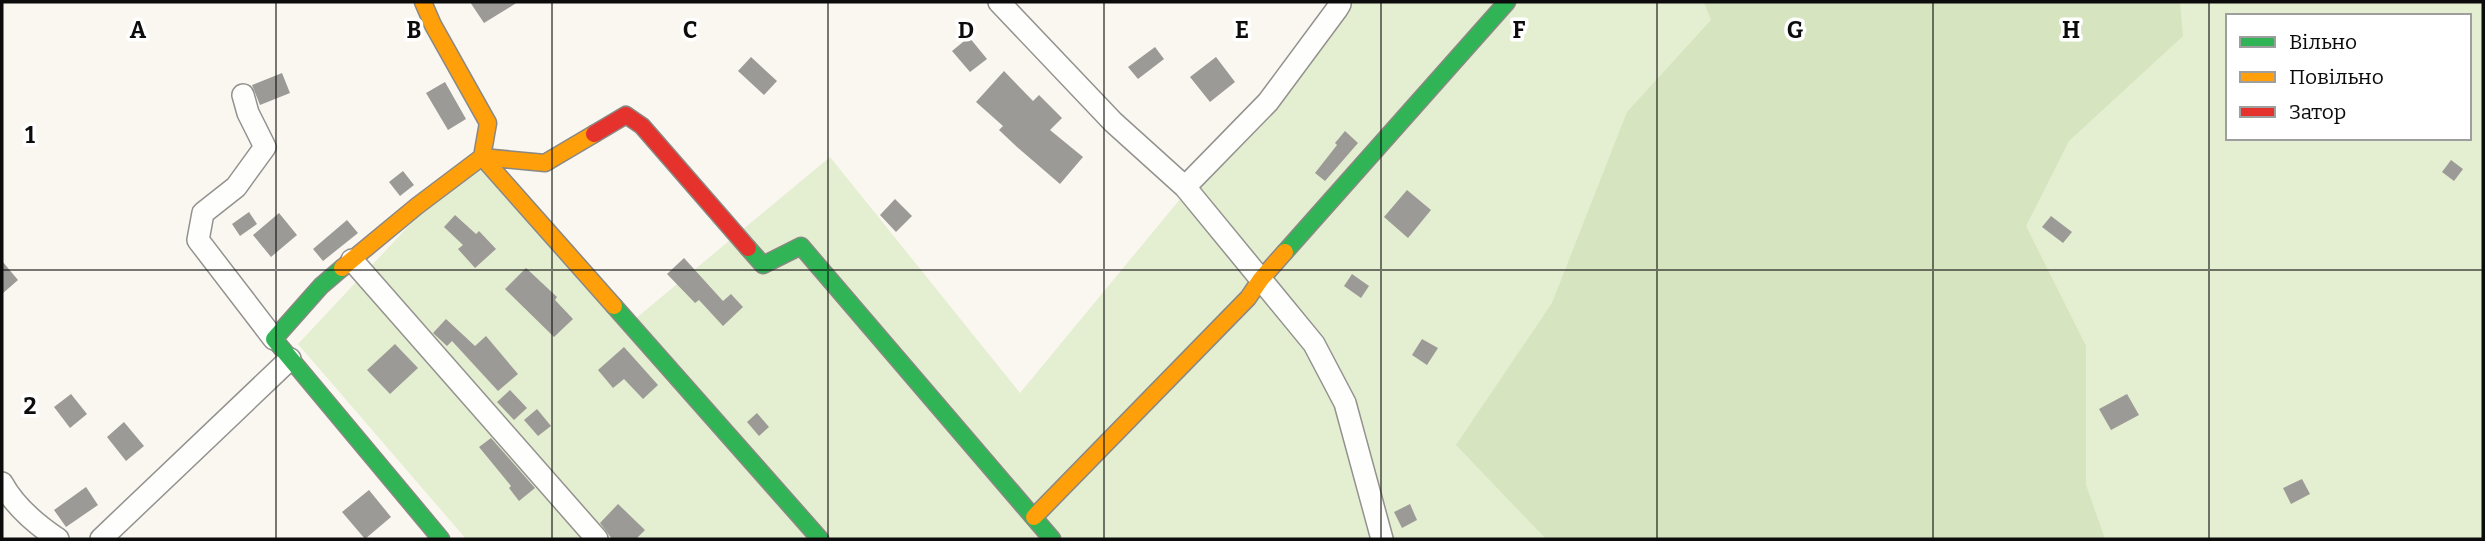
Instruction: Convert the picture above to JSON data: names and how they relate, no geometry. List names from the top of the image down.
{
  "legend": ["Вільно", "Повільно", "Затор"],
  "grid": {
    "columns": [
      "A",
      "B",
      "C",
      "D",
      "E",
      "F",
      "G",
      "H"
    ],
    "rows": ["1", "2"]
  }
}
